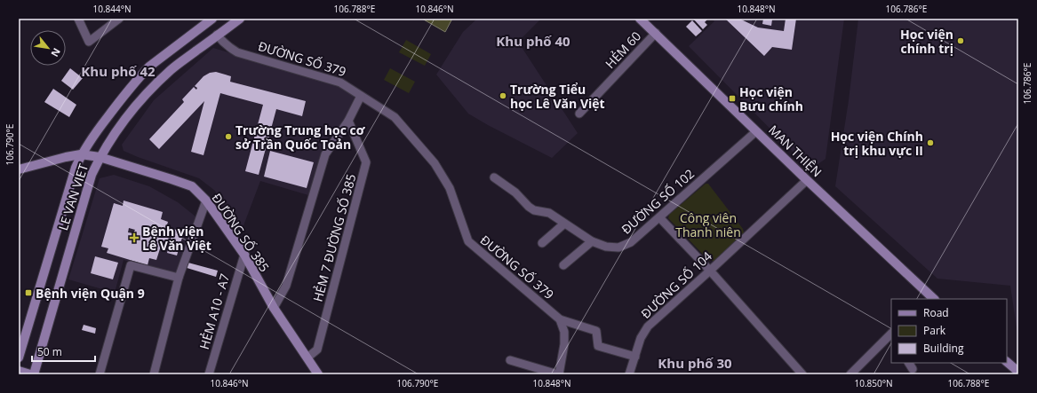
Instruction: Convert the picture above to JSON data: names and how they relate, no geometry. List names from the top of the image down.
{
  "streets": {
    "main road": ["MAN THIỆN", "LE VAN VIET", "ĐƯỜNG SỐ 385"],
    "street": [
      "HẺM 60",
      "ĐƯỜNG SỐ 379",
      "ĐƯỜNG SỐ 102",
      "HẺM 7 ĐƯỜNG SỐ 385",
      "ĐƯỜNG SỐ 104",
      "HẺM A10 - A7"
    ]
  },
  "crossings": [
    ["HẺM 60", "MAN THIỆN"],
    ["ĐƯỜNG SỐ 379", "LE VAN VIET"],
    ["MAN THIỆN", "ĐƯỜNG SỐ 102"],
    ["MAN THIỆN", "ĐƯỜNG SỐ 104"],
    ["LE VAN VIET", "ĐƯỜNG SỐ 385"],
    ["ĐƯỜNG SỐ 385", "HẺM 7 ĐƯỜNG SỐ 385"],
    ["ĐƯỜNG SỐ 385", "HẺM A10 - A7"]
  ],
  "districts": ["Khu phố 40", "Khu phố 42", "Khu phố 30"],
  "parks": ["Công viên Thanh niên"],
  "places": {
    "other": [
      "Học viện chính trị",
      "Trường Tiểu học Lê Văn Việt",
      "Trường Trung học cơ sở Trần Quốc Toản",
      "Học viện Chính trị khu vực II"
    ],
    "transit": ["Học viện Bưu chính", "Bệnh viện Quận 9"],
    "health": ["Bệnh viện Lê Văn Việt"]
  },
  "legend": ["Road", "Park", "Building"],
  "scale_bar": "50 m",
  "north": "bottom right",
  "coordinates": [
    "10.844°N",
    "106.788°E",
    "10.846°N",
    "10.848°N",
    "106.786°E",
    "106.790°E",
    "10.850°N"
  ]
}
